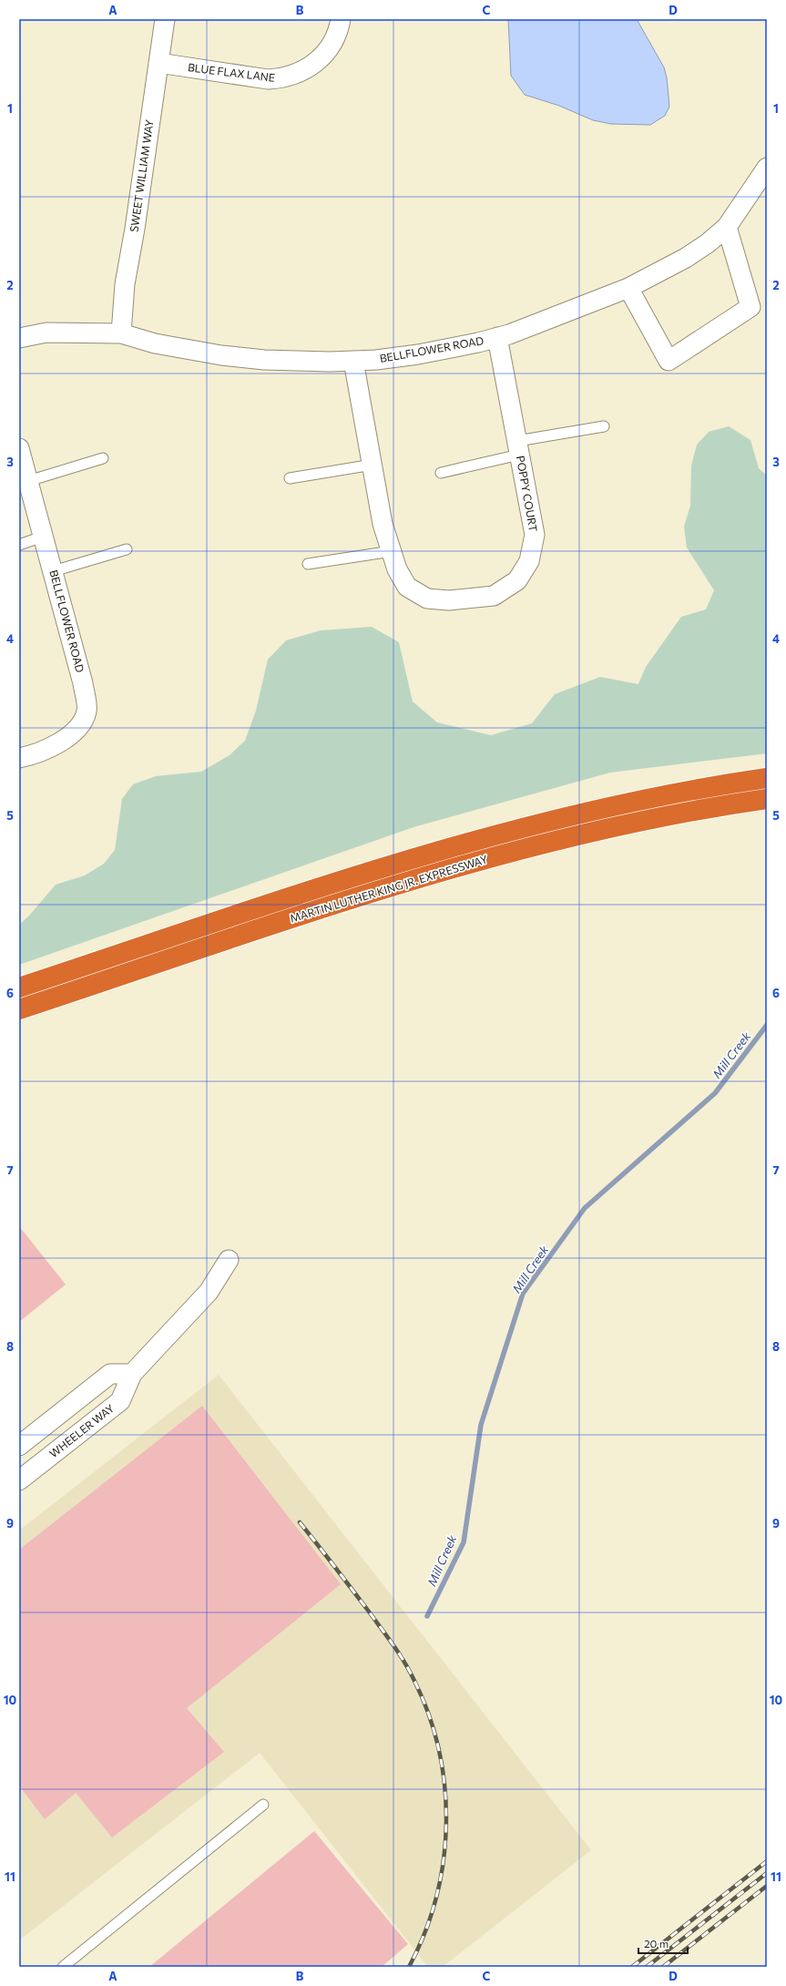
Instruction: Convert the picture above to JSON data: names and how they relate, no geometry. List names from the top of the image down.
{
  "streets": {
    "highway": ["MARTIN LUTHER KING JR. EXPRESSWAY"],
    "street": [
      "BLUE FLAX LANE",
      "SWEET WILLIAM WAY",
      "BELLFLOWER ROAD",
      "POPPY COURT",
      "WHEELER WAY"
    ]
  },
  "crossings": [
    ["BLUE FLAX LANE", "SWEET WILLIAM WAY"],
    ["SWEET WILLIAM WAY", "BELLFLOWER ROAD"],
    ["BELLFLOWER ROAD", "POPPY COURT"]
  ],
  "water": ["Mill Creek"],
  "scale_bar": "20 m",
  "grid": {
    "columns": [
      "A",
      "B",
      "C",
      "D"
    ],
    "rows": [
      "1",
      "2",
      "3",
      "4",
      "5",
      "6",
      "7",
      "8",
      "9",
      "10",
      "11"
    ]
  }
}
